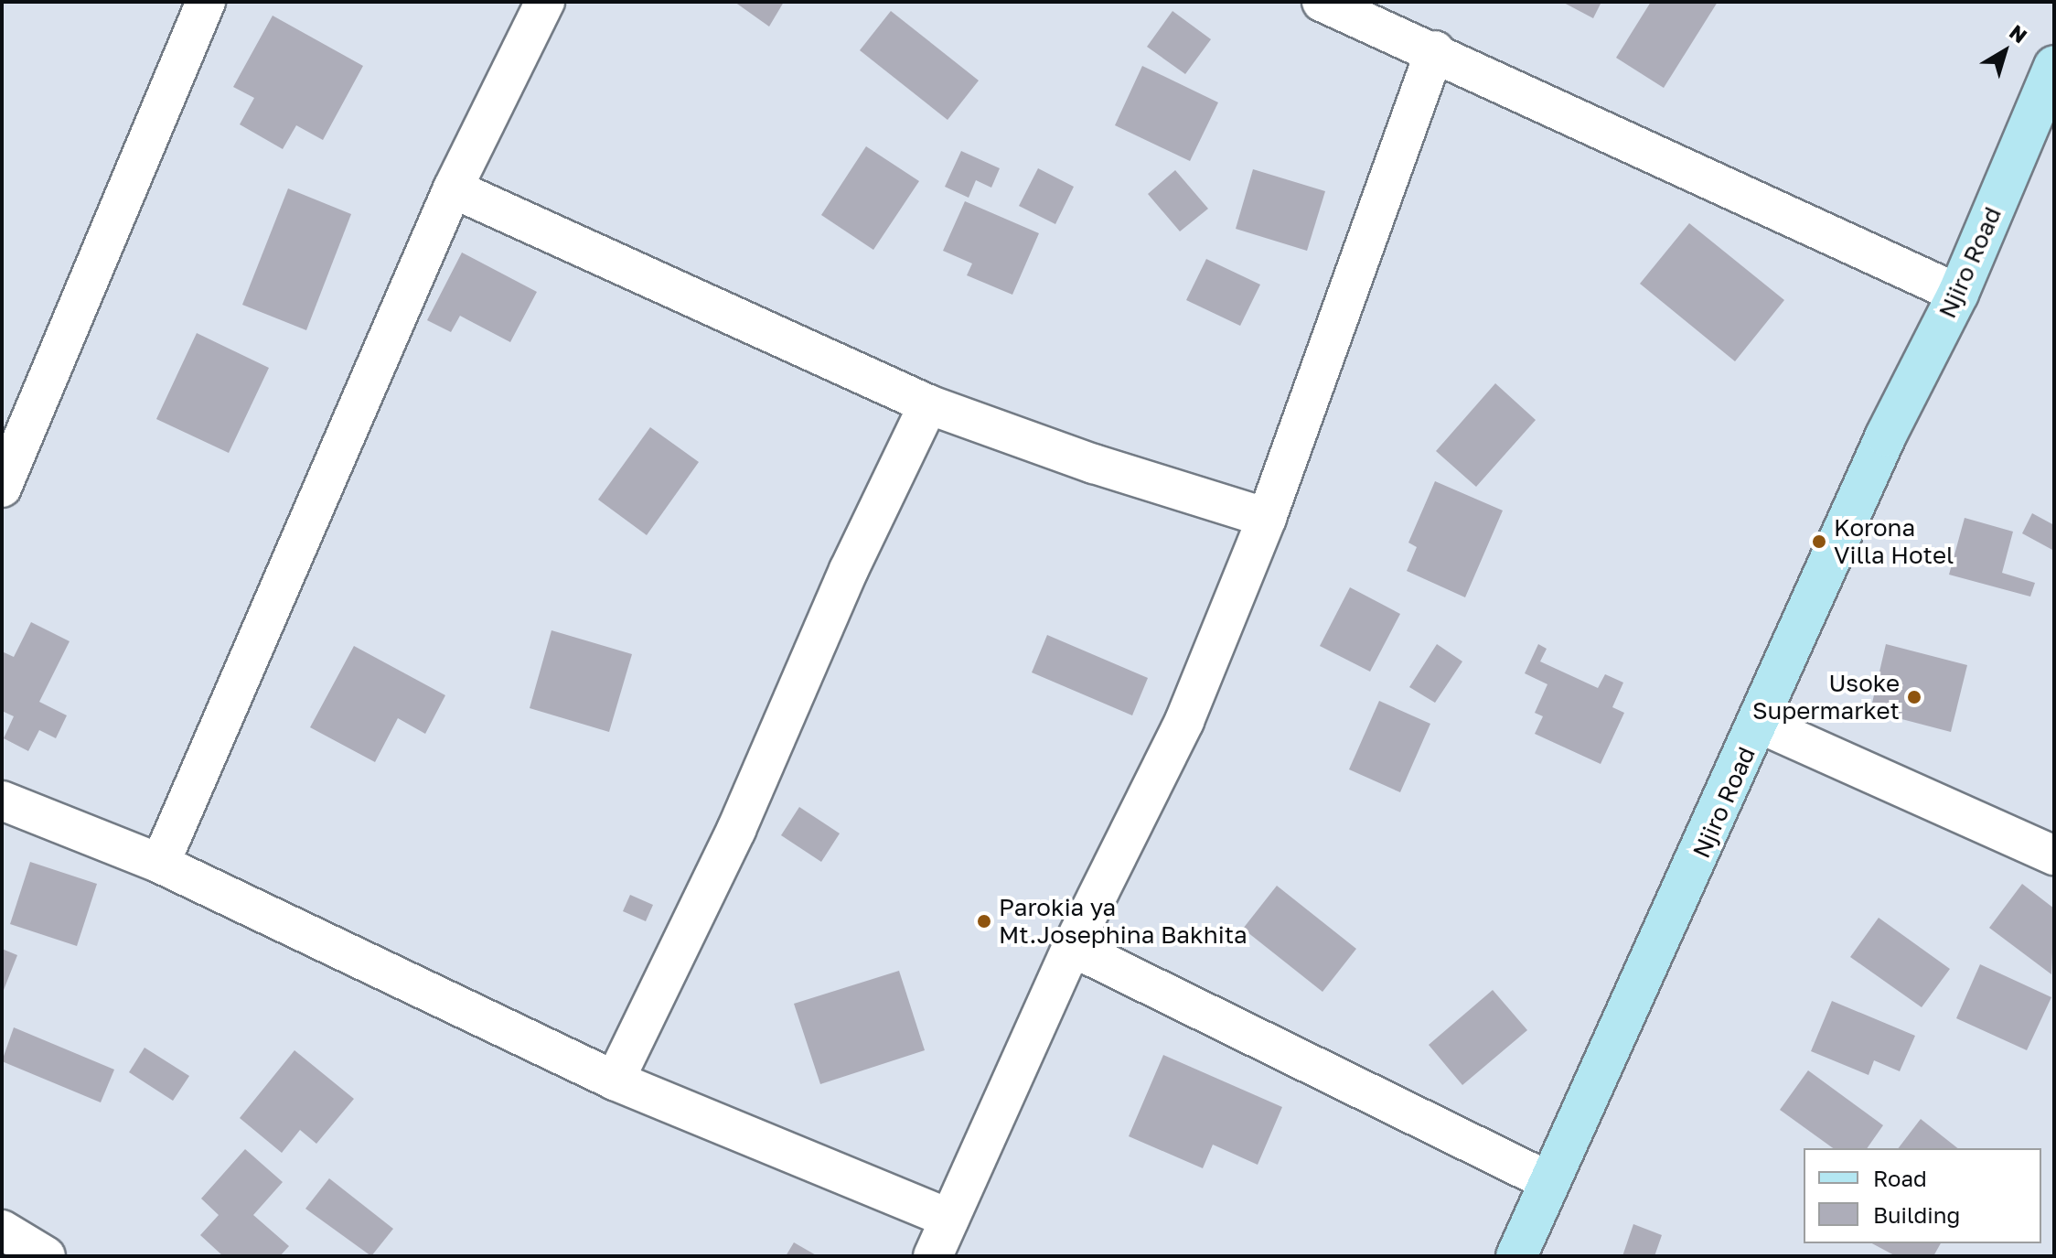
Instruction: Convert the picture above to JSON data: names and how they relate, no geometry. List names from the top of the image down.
{
  "streets": {
    "street": ["Njiro Road"]
  },
  "places": ["Korona Villa Hotel", "Usoke Supermarket", "Parokia ya Mt.Josephina Bakhita"],
  "legend": ["Road", "Building"],
  "north": "top right"
}
